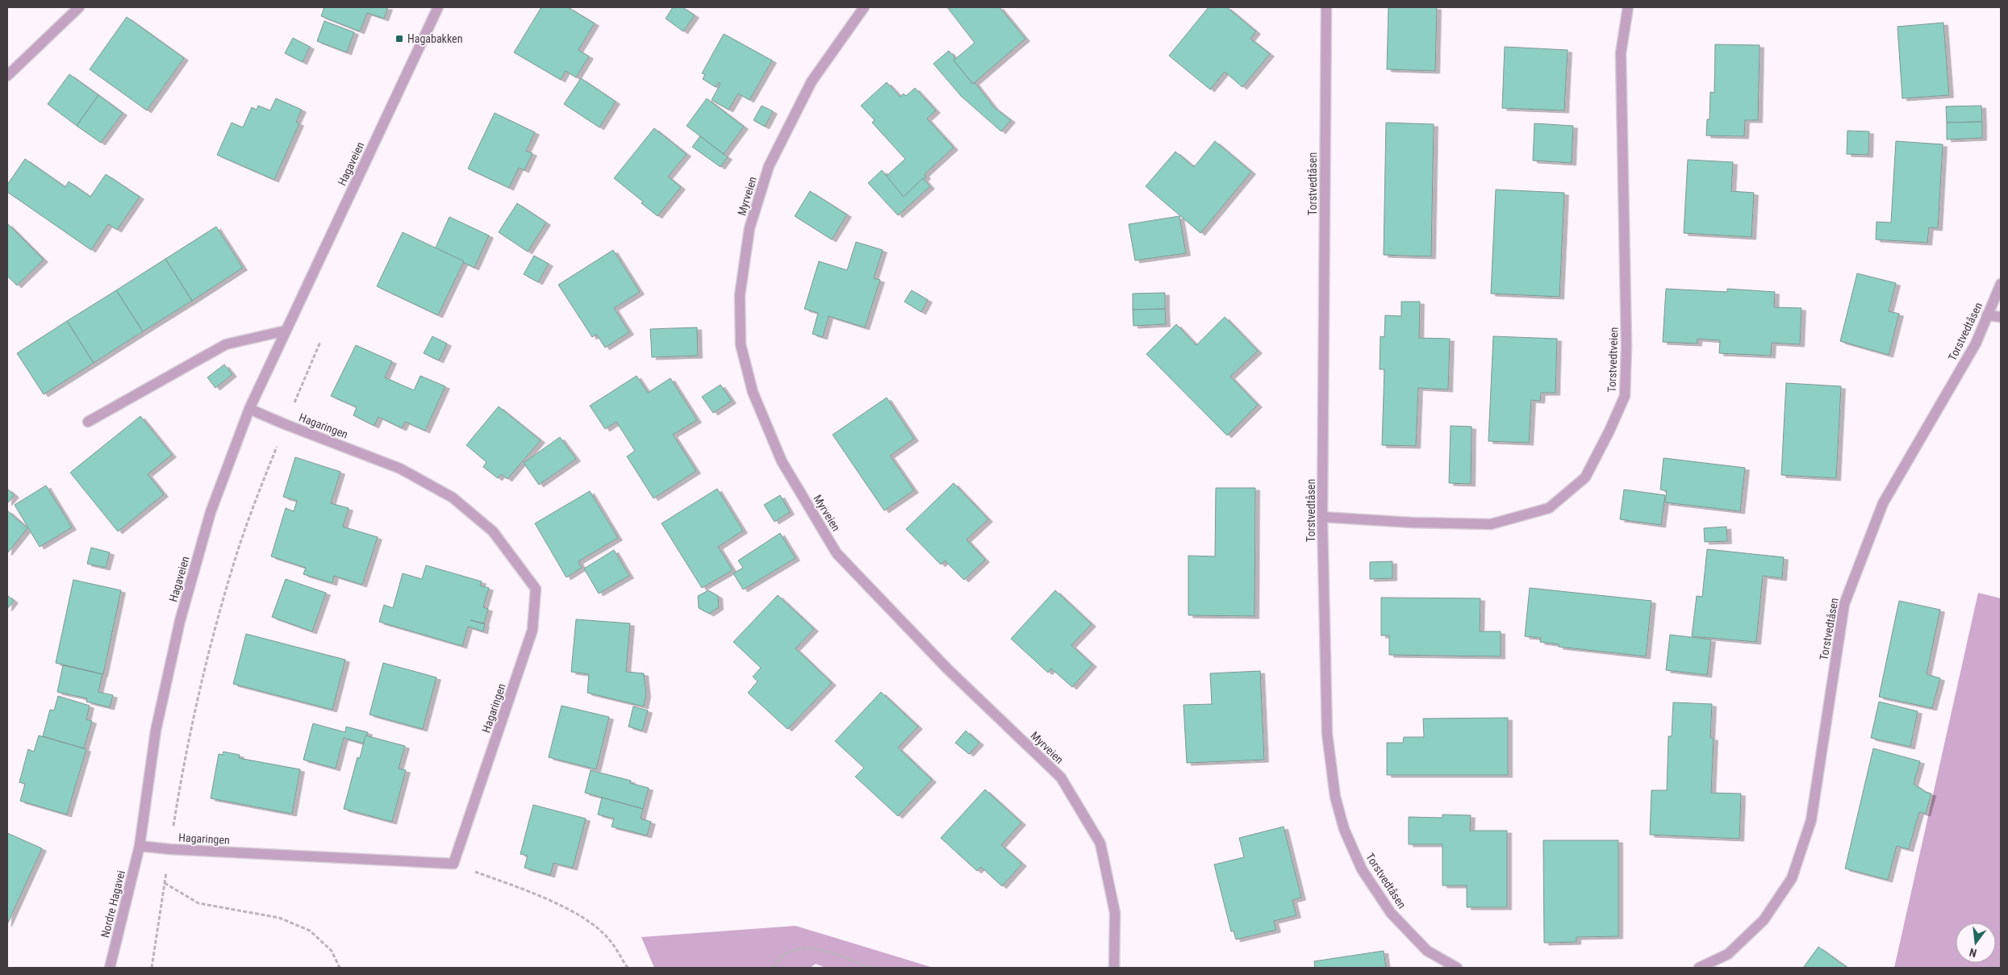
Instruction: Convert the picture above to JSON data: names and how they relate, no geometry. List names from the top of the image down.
{
  "streets": {
    "street": [
      "Hagaveien",
      "Torstvedtåsen",
      "Myrveien",
      "Torstvedtveien",
      "Hagaringen",
      "Nordre Hagavei"
    ]
  },
  "crossings": [
    ["Hagaveien", "Hagaringen"],
    ["Hagaveien", "Nordre Hagavei"],
    ["Torstvedtåsen", "Torstvedtveien"],
    ["Hagaringen", "Nordre Hagavei"]
  ],
  "places": {
    "transit": ["Hagabakken"]
  },
  "north": "bottom"
}
